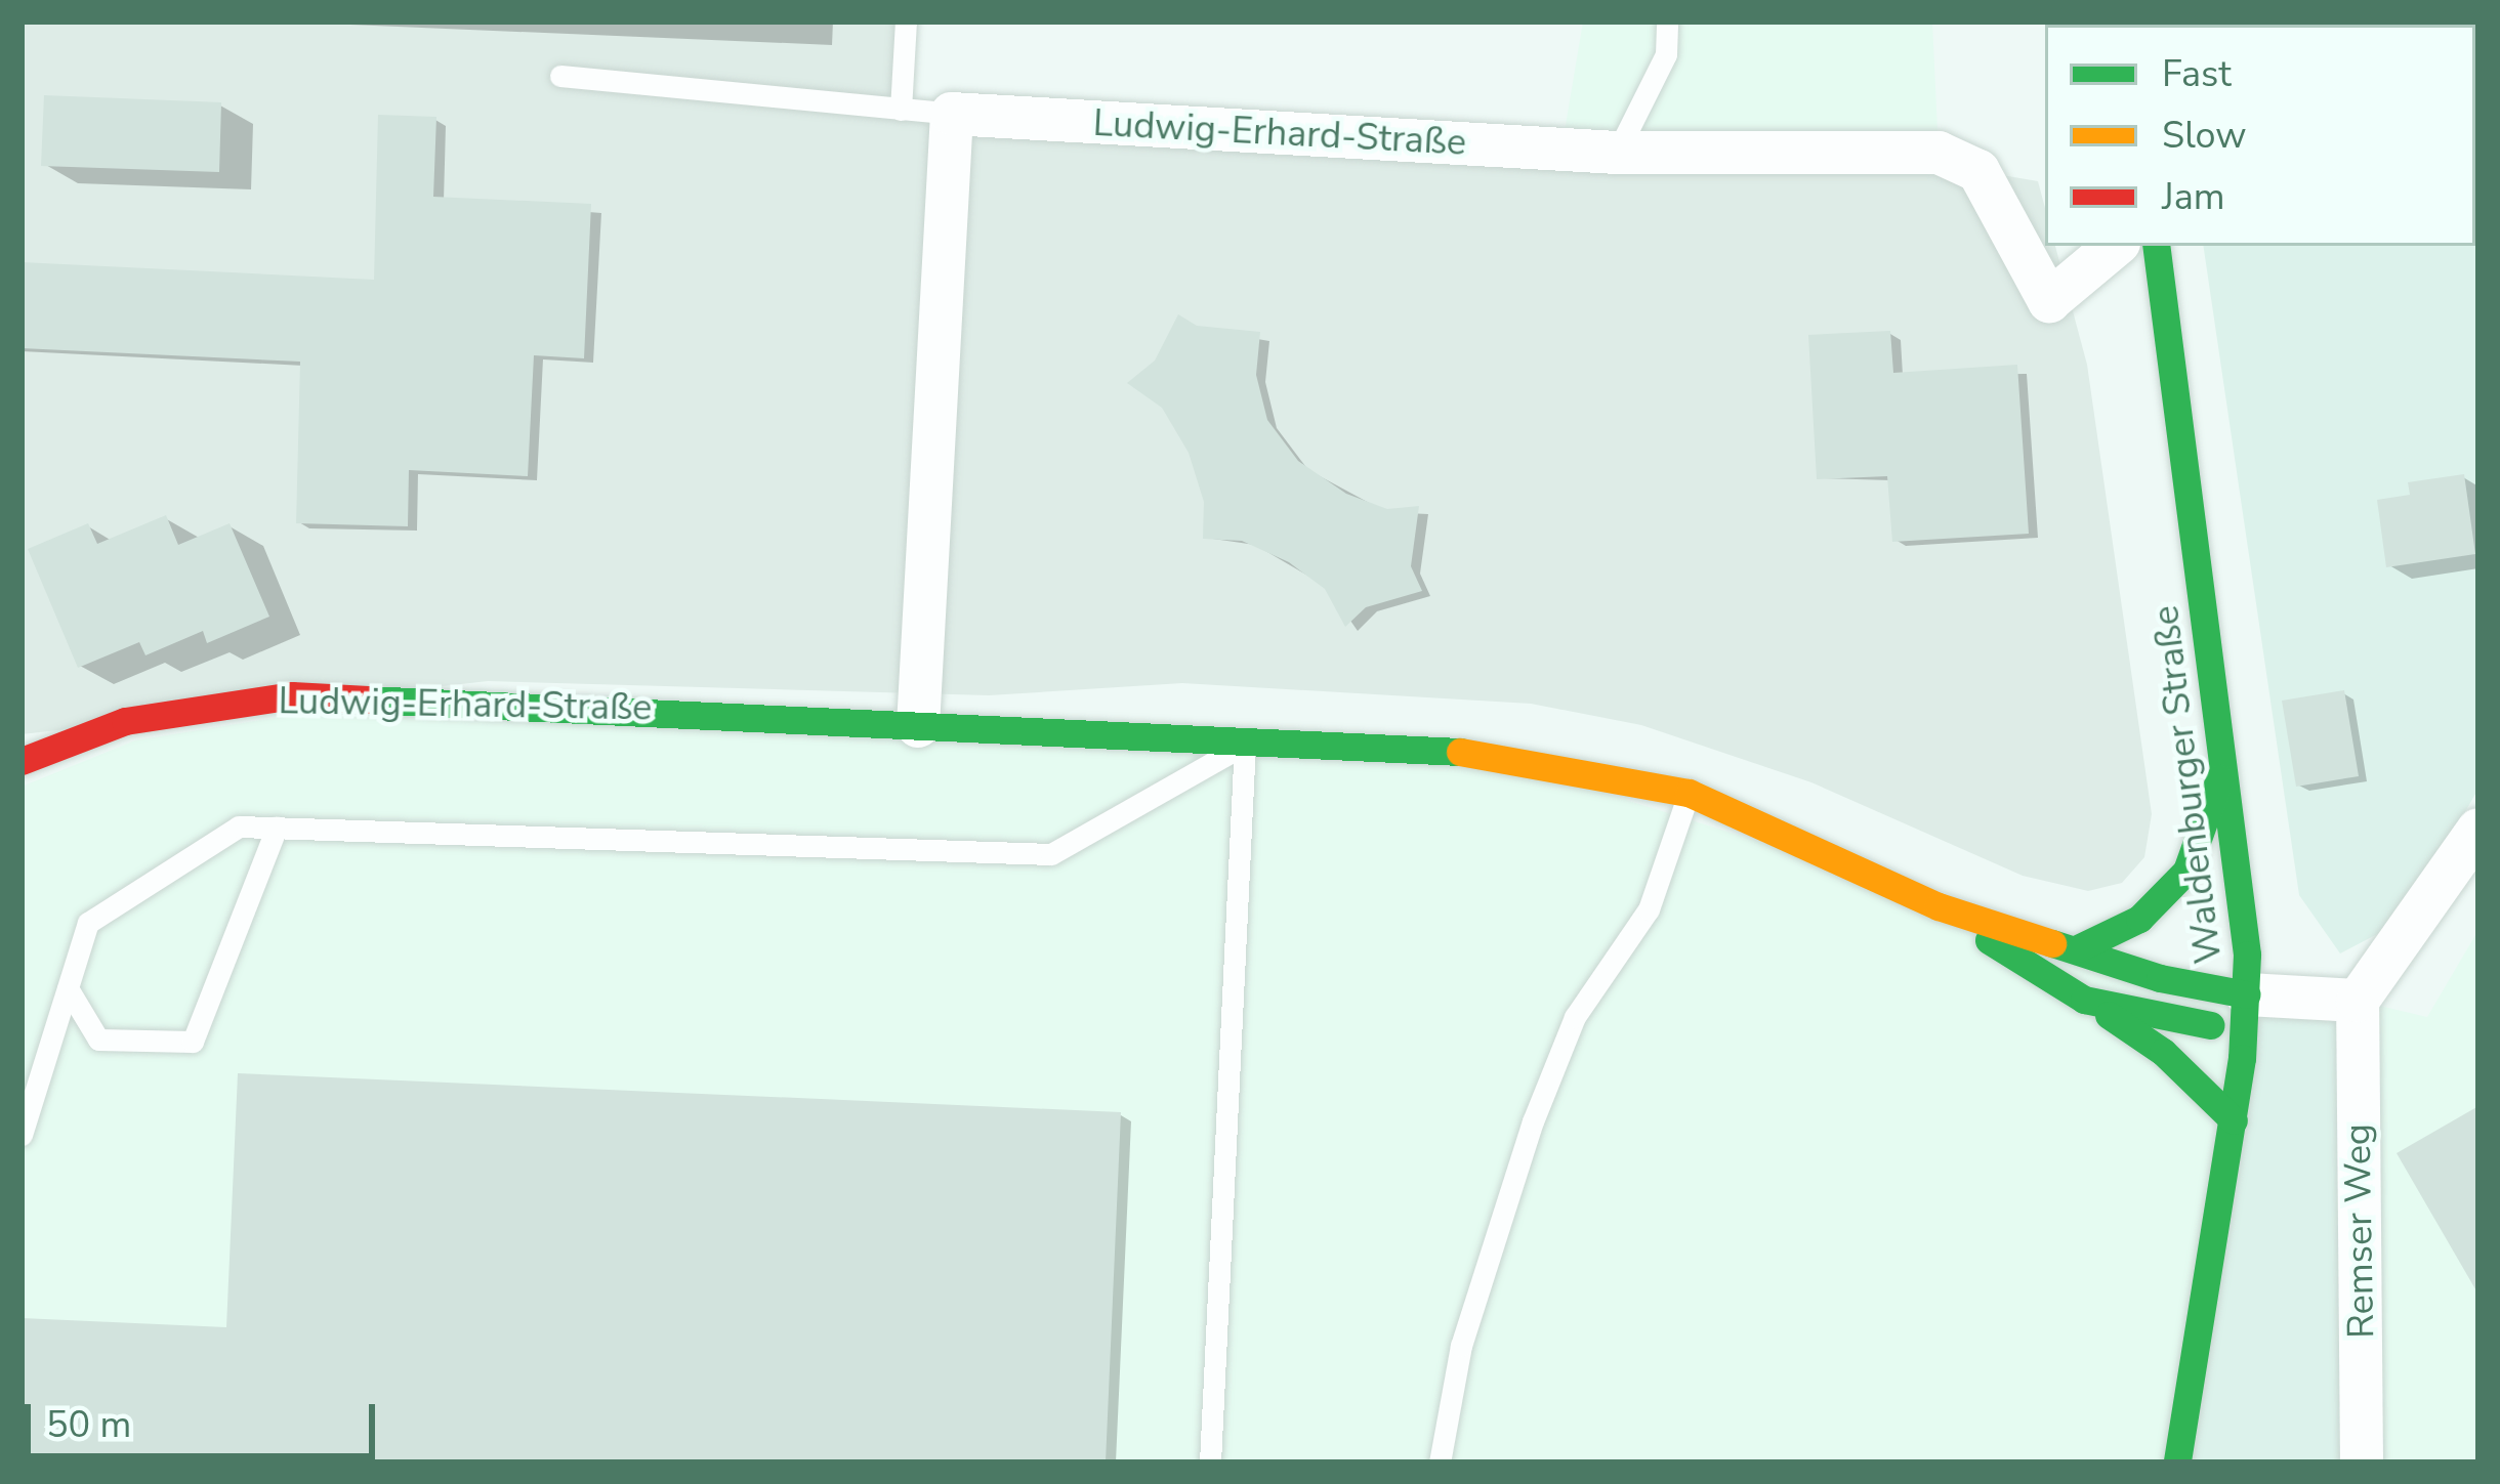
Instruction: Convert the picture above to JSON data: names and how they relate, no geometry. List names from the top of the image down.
{
  "streets": {
    "street": ["Ludwig-Erhard-Straße", "Waldenburger Straße", "Remser Weg"]
  },
  "crossings": [
    ["Ludwig-Erhard-Straße", "Waldenburger Straße"]
  ],
  "legend": ["Fast", "Slow", "Jam"],
  "scale_bar": "50 m"
}
